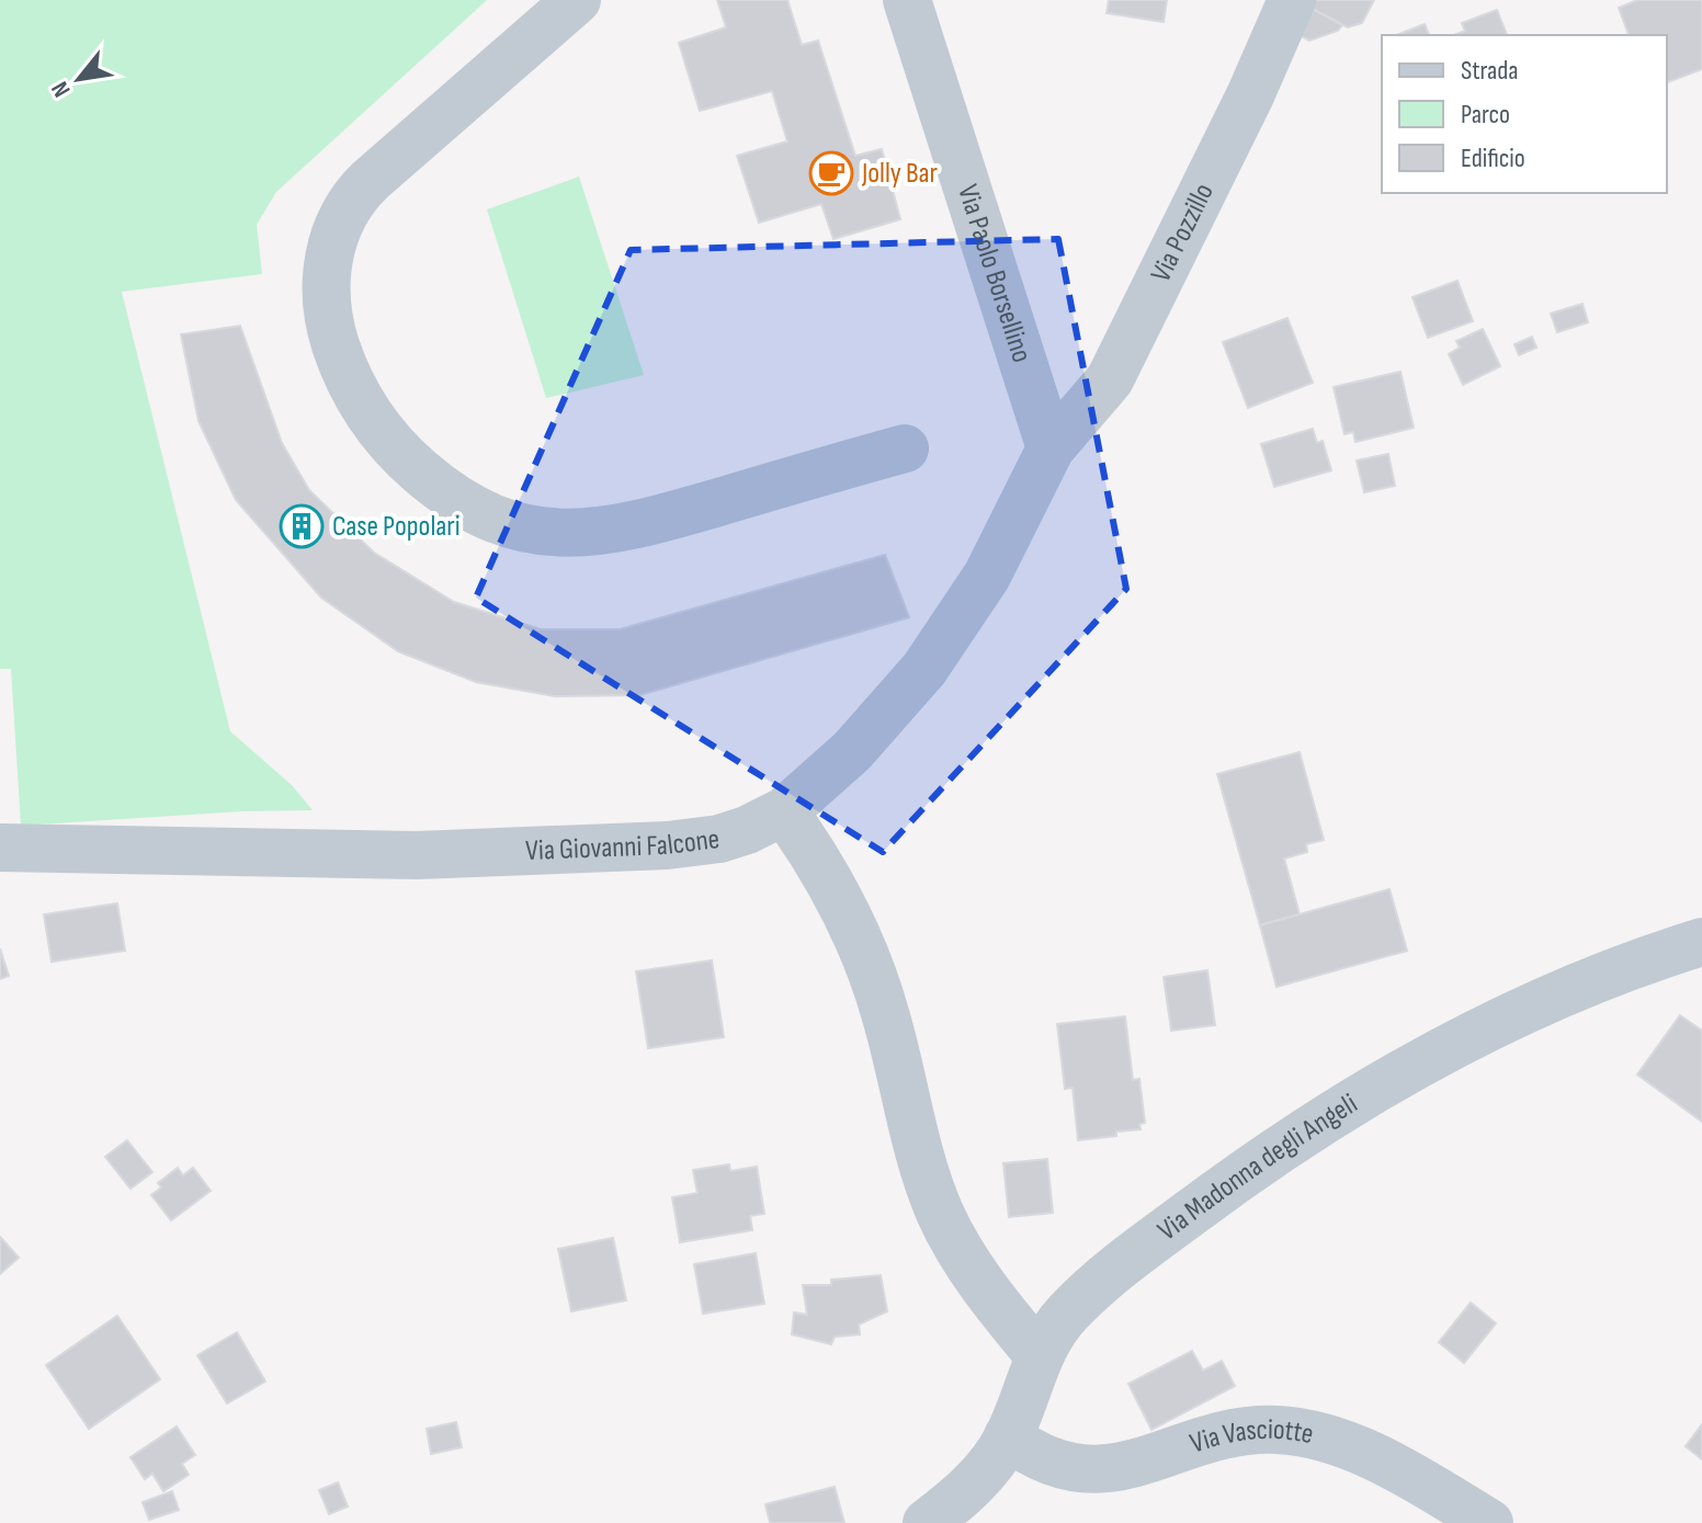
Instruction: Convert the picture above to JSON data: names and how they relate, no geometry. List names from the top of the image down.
{
  "streets": {
    "street": [
      "Via Pozzillo",
      "Via Paolo Borsellino",
      "Via Giovanni Falcone",
      "Via Madonna degli Angeli",
      "Via Vasciotte"
    ]
  },
  "crossings": [
    ["Via Pozzillo", "Via Paolo Borsellino"],
    ["Via Pozzillo", "Via Giovanni Falcone"],
    ["Via Paolo Borsellino", "Via Giovanni Falcone"],
    ["Via Madonna degli Angeli", "Via Vasciotte"]
  ],
  "places": {
    "cafe": ["Jolly Bar"],
    "building": ["Case Popolari"]
  },
  "legend": ["Strada", "Parco", "Edificio"],
  "north": "bottom left"
}
